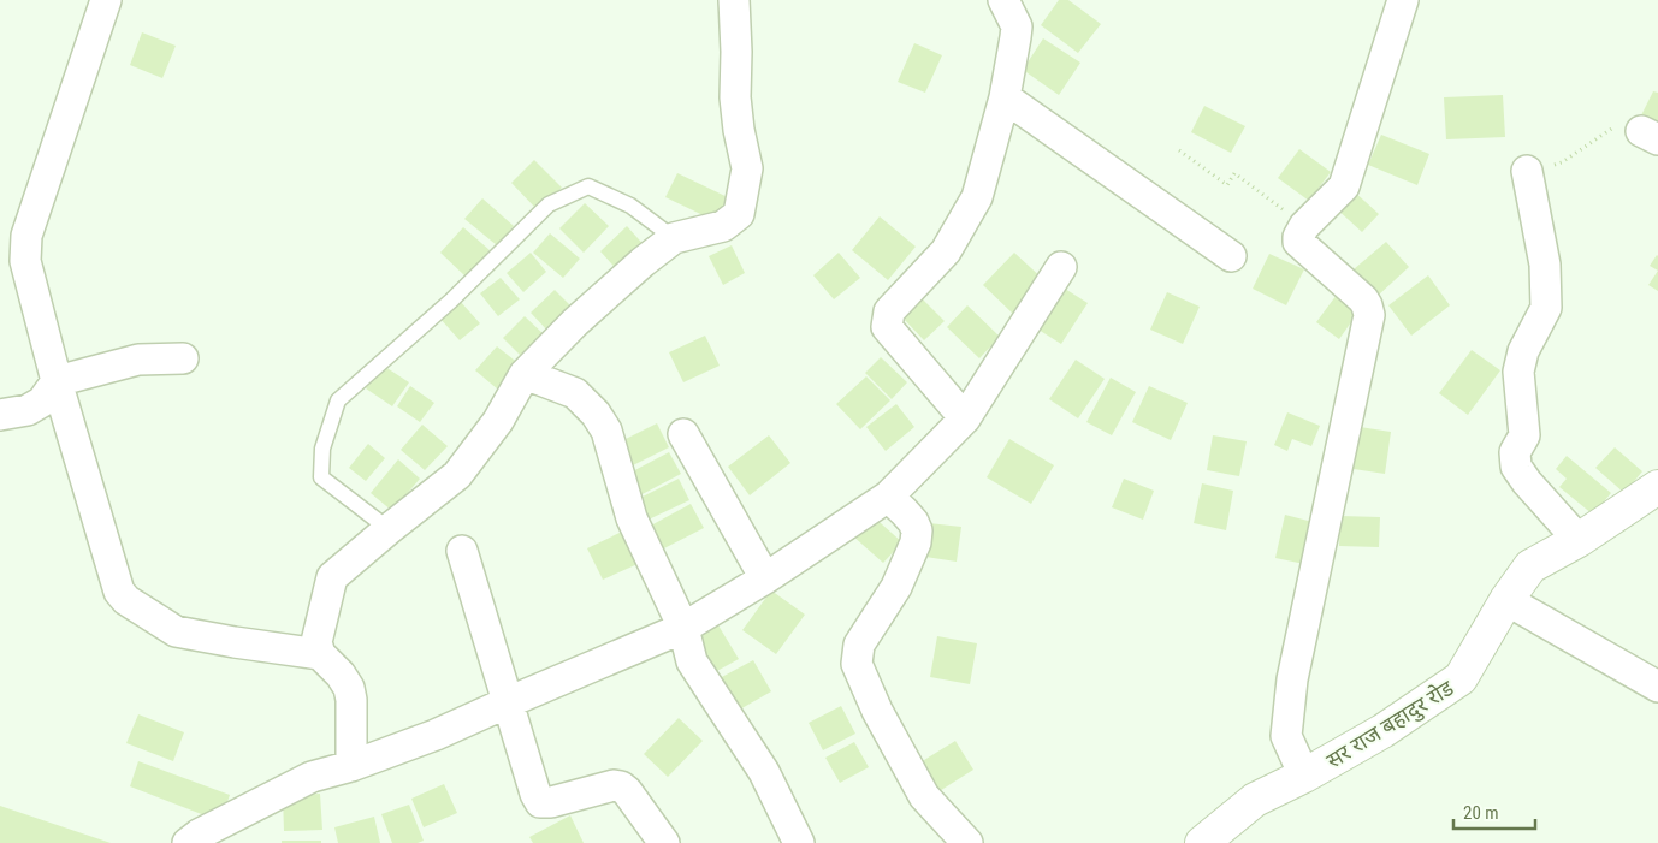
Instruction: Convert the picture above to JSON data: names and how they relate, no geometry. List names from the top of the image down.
{
  "streets": {
    "street": ["सर राज बहादुर रोड"]
  },
  "scale_bar": "20 m"
}
